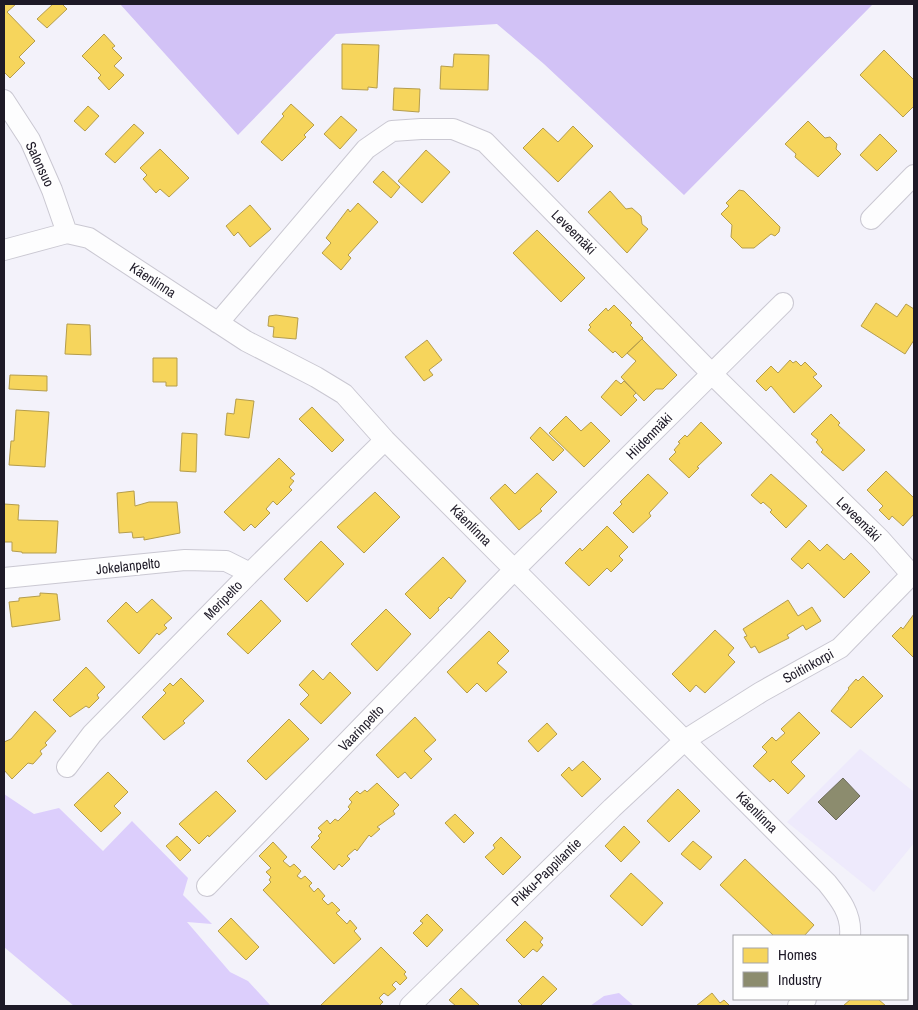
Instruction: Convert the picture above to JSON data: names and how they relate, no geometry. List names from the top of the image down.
{
  "streets": {
    "street": [
      "Salonsuo",
      "Leveemäki",
      "Käenlinna",
      "Hiidenmäki",
      "Jokelanpelto",
      "Meripelto",
      "Soitinkorpi",
      "Vaarinpelto",
      "Pikku-Pappilantie"
    ]
  },
  "crossings": [
    ["Salonsuo", "Käenlinna"],
    ["Leveemäki", "Käenlinna"],
    ["Leveemäki", "Hiidenmäki"],
    ["Leveemäki", "Soitinkorpi"],
    ["Käenlinna", "Hiidenmäki"],
    ["Käenlinna", "Meripelto"],
    ["Käenlinna", "Soitinkorpi"],
    ["Käenlinna", "Vaarinpelto"],
    ["Käenlinna", "Pikku-Pappilantie"],
    ["Hiidenmäki", "Vaarinpelto"],
    ["Jokelanpelto", "Meripelto"],
    ["Soitinkorpi", "Pikku-Pappilantie"]
  ],
  "legend": ["Homes", "Industry"]
}
